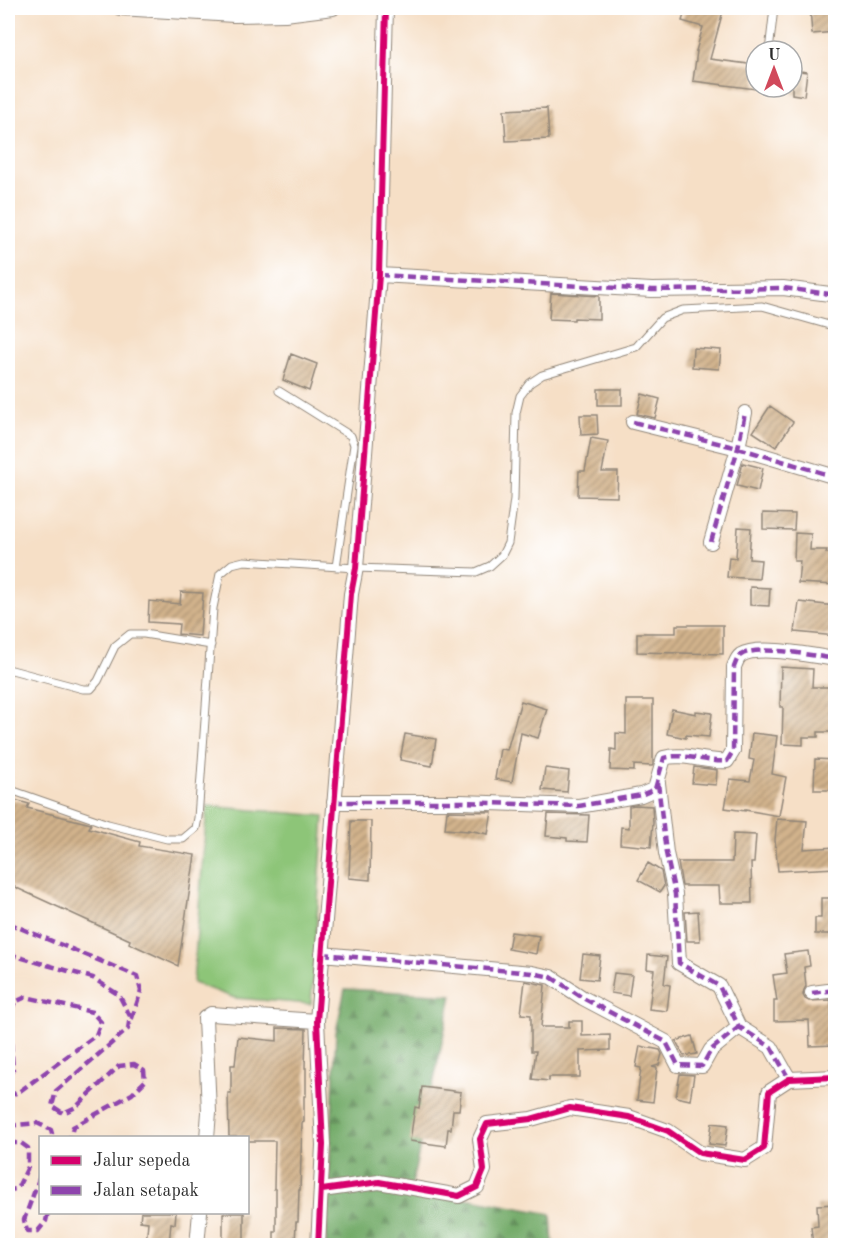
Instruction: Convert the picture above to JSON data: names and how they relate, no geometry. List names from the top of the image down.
{
  "legend": ["Jalur sepeda", "Jalan setapak"],
  "north": "top"
}
